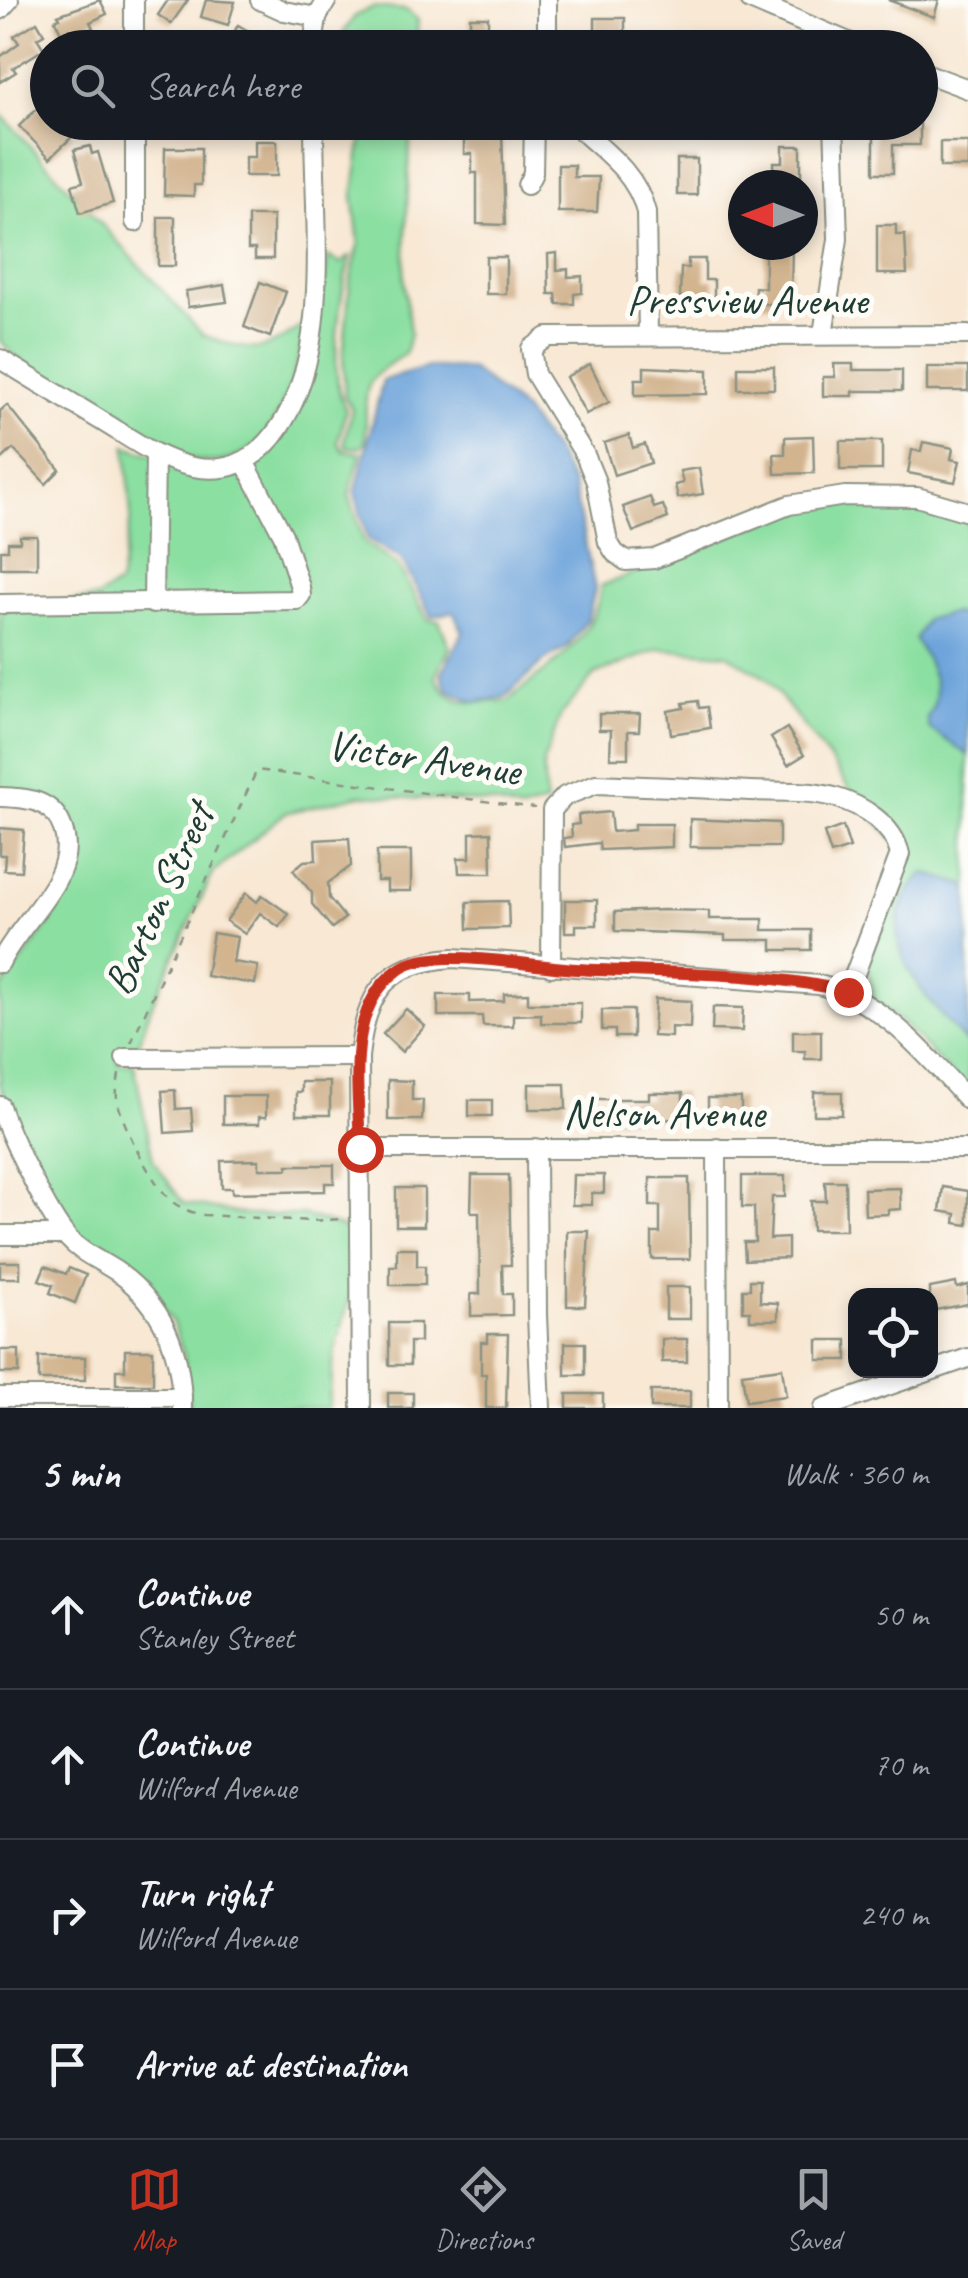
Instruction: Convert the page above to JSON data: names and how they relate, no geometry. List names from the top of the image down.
{
  "streets": {
    "street": ["Pressview Avenue", "Victor Avenue", "Nelson Avenue"],
    "path": ["Barton Street"]
  },
  "crossings": [
    ["Victor Avenue", "Barton Street"]
  ],
  "north": "left",
  "page": {
    "search": "Search here",
    "heading": ["5 min", "Walk · 360 m"],
    "list": [
      ["Continue", "Stanley Street", "50 m"],
      ["Continue", "Wilford Avenue", "70 m"],
      ["Turn right", "Wilford Avenue", "240 m"],
      "Arrive at destination"
    ],
    "nav": ["Map", "Directions", "Saved"]
  }
}
